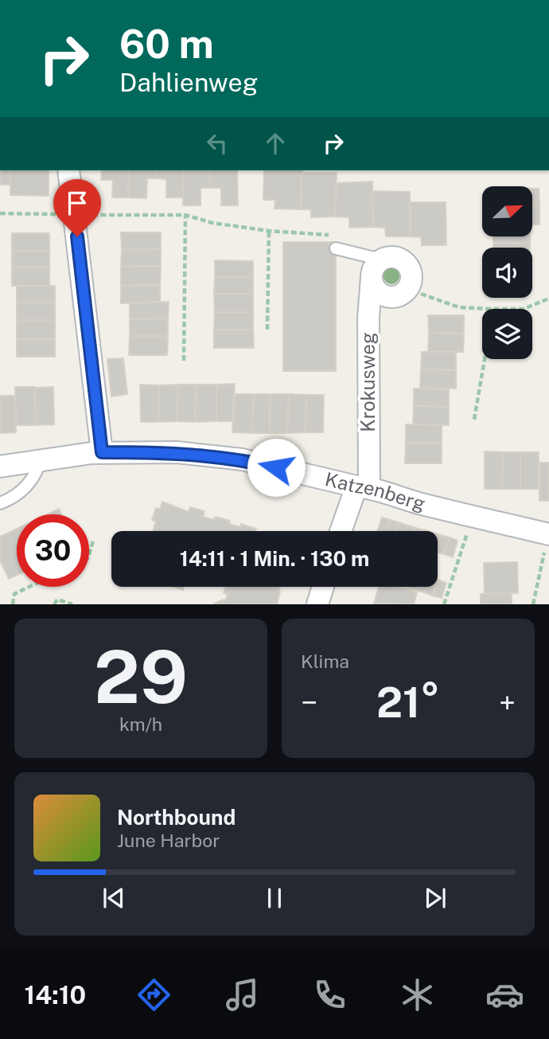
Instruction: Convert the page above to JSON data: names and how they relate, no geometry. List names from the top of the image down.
{
  "streets": {
    "street": ["Krokusweg", "Katzenberg"]
  },
  "crossings": [
    ["Krokusweg", "Katzenberg"]
  ],
  "north": "top right",
  "page": {
    "turn": ["60 m", "Dahlienweg"],
    "limit": "30",
    "trip": "14:11 · 1 Min. · 130 m",
    "tile": [
      ["29", "km/h"],
      "Klima"
    ],
    "heat": ["−", "21°", "+"],
    "song": ["Northbound", "June Harbor"],
    "tabs": "14:10"
  }
}
